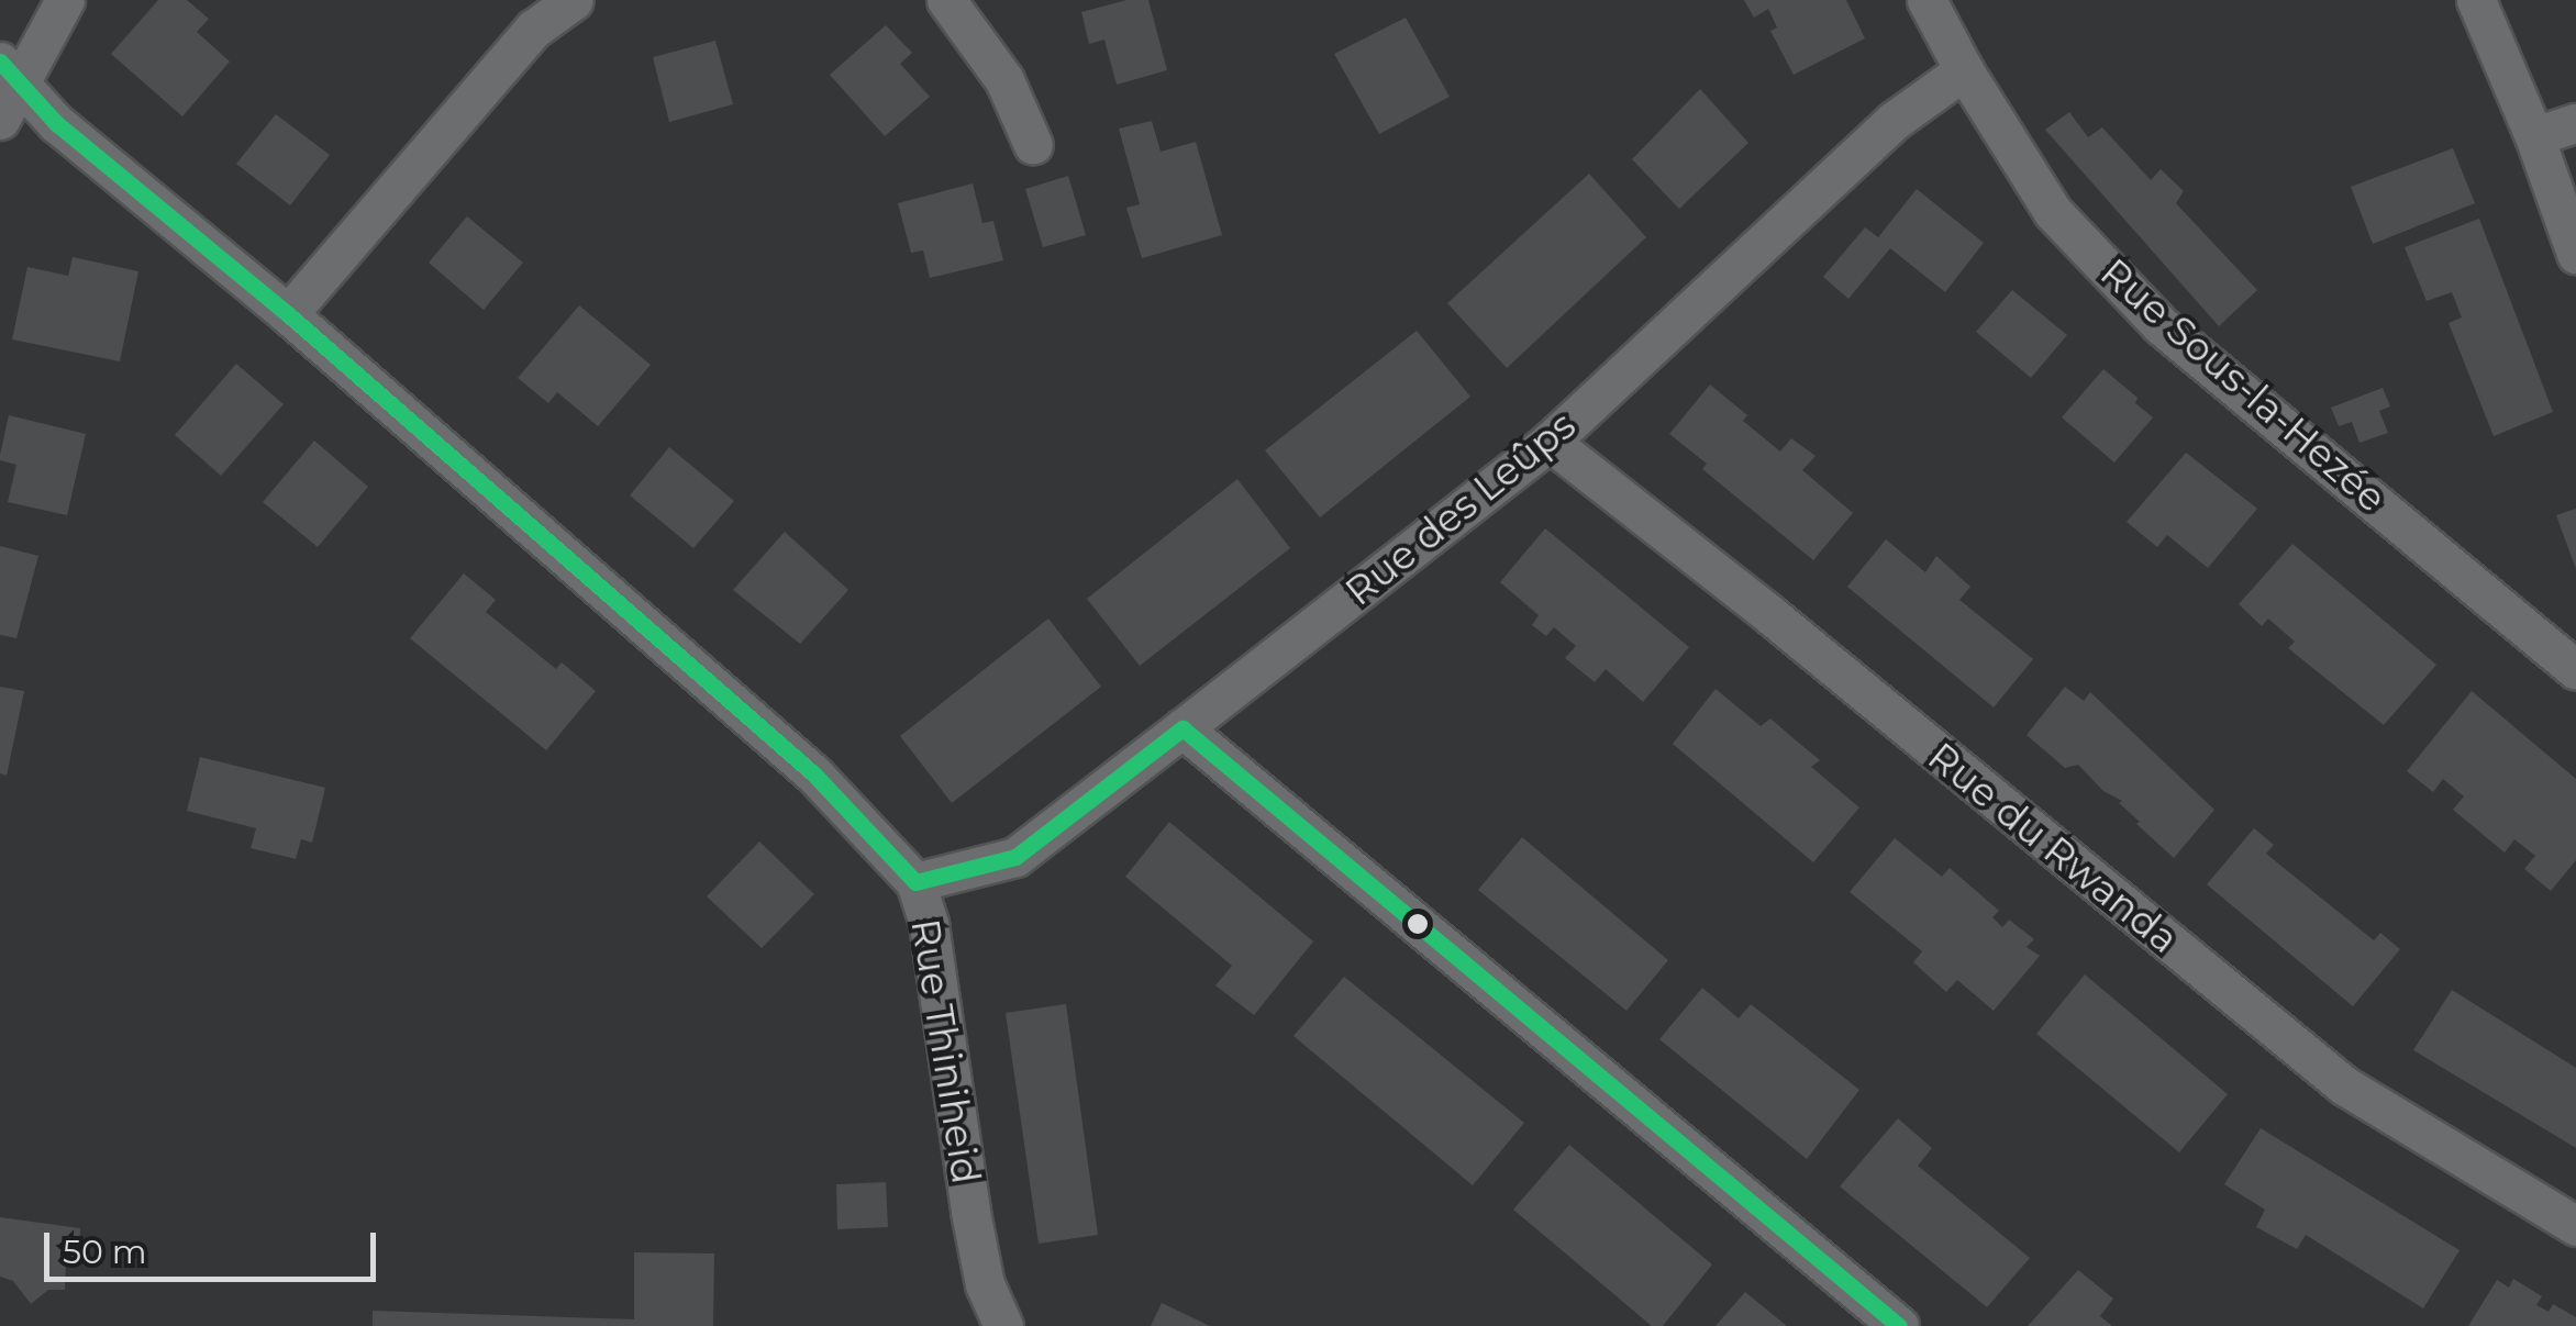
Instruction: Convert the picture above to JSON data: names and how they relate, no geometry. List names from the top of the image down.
{
  "streets": {
    "street": [
      "Rue Sous-la-Hezée",
      "Rue des Leûps",
      "Rue du Rwanda",
      "Rue Thiniheid"
    ]
  },
  "crossings": [
    ["Rue Sous-la-Hezée", "Rue des Leûps"],
    ["Rue des Leûps", "Rue du Rwanda"],
    ["Rue des Leûps", "Rue Thiniheid"]
  ],
  "scale_bar": "50 m"
}
